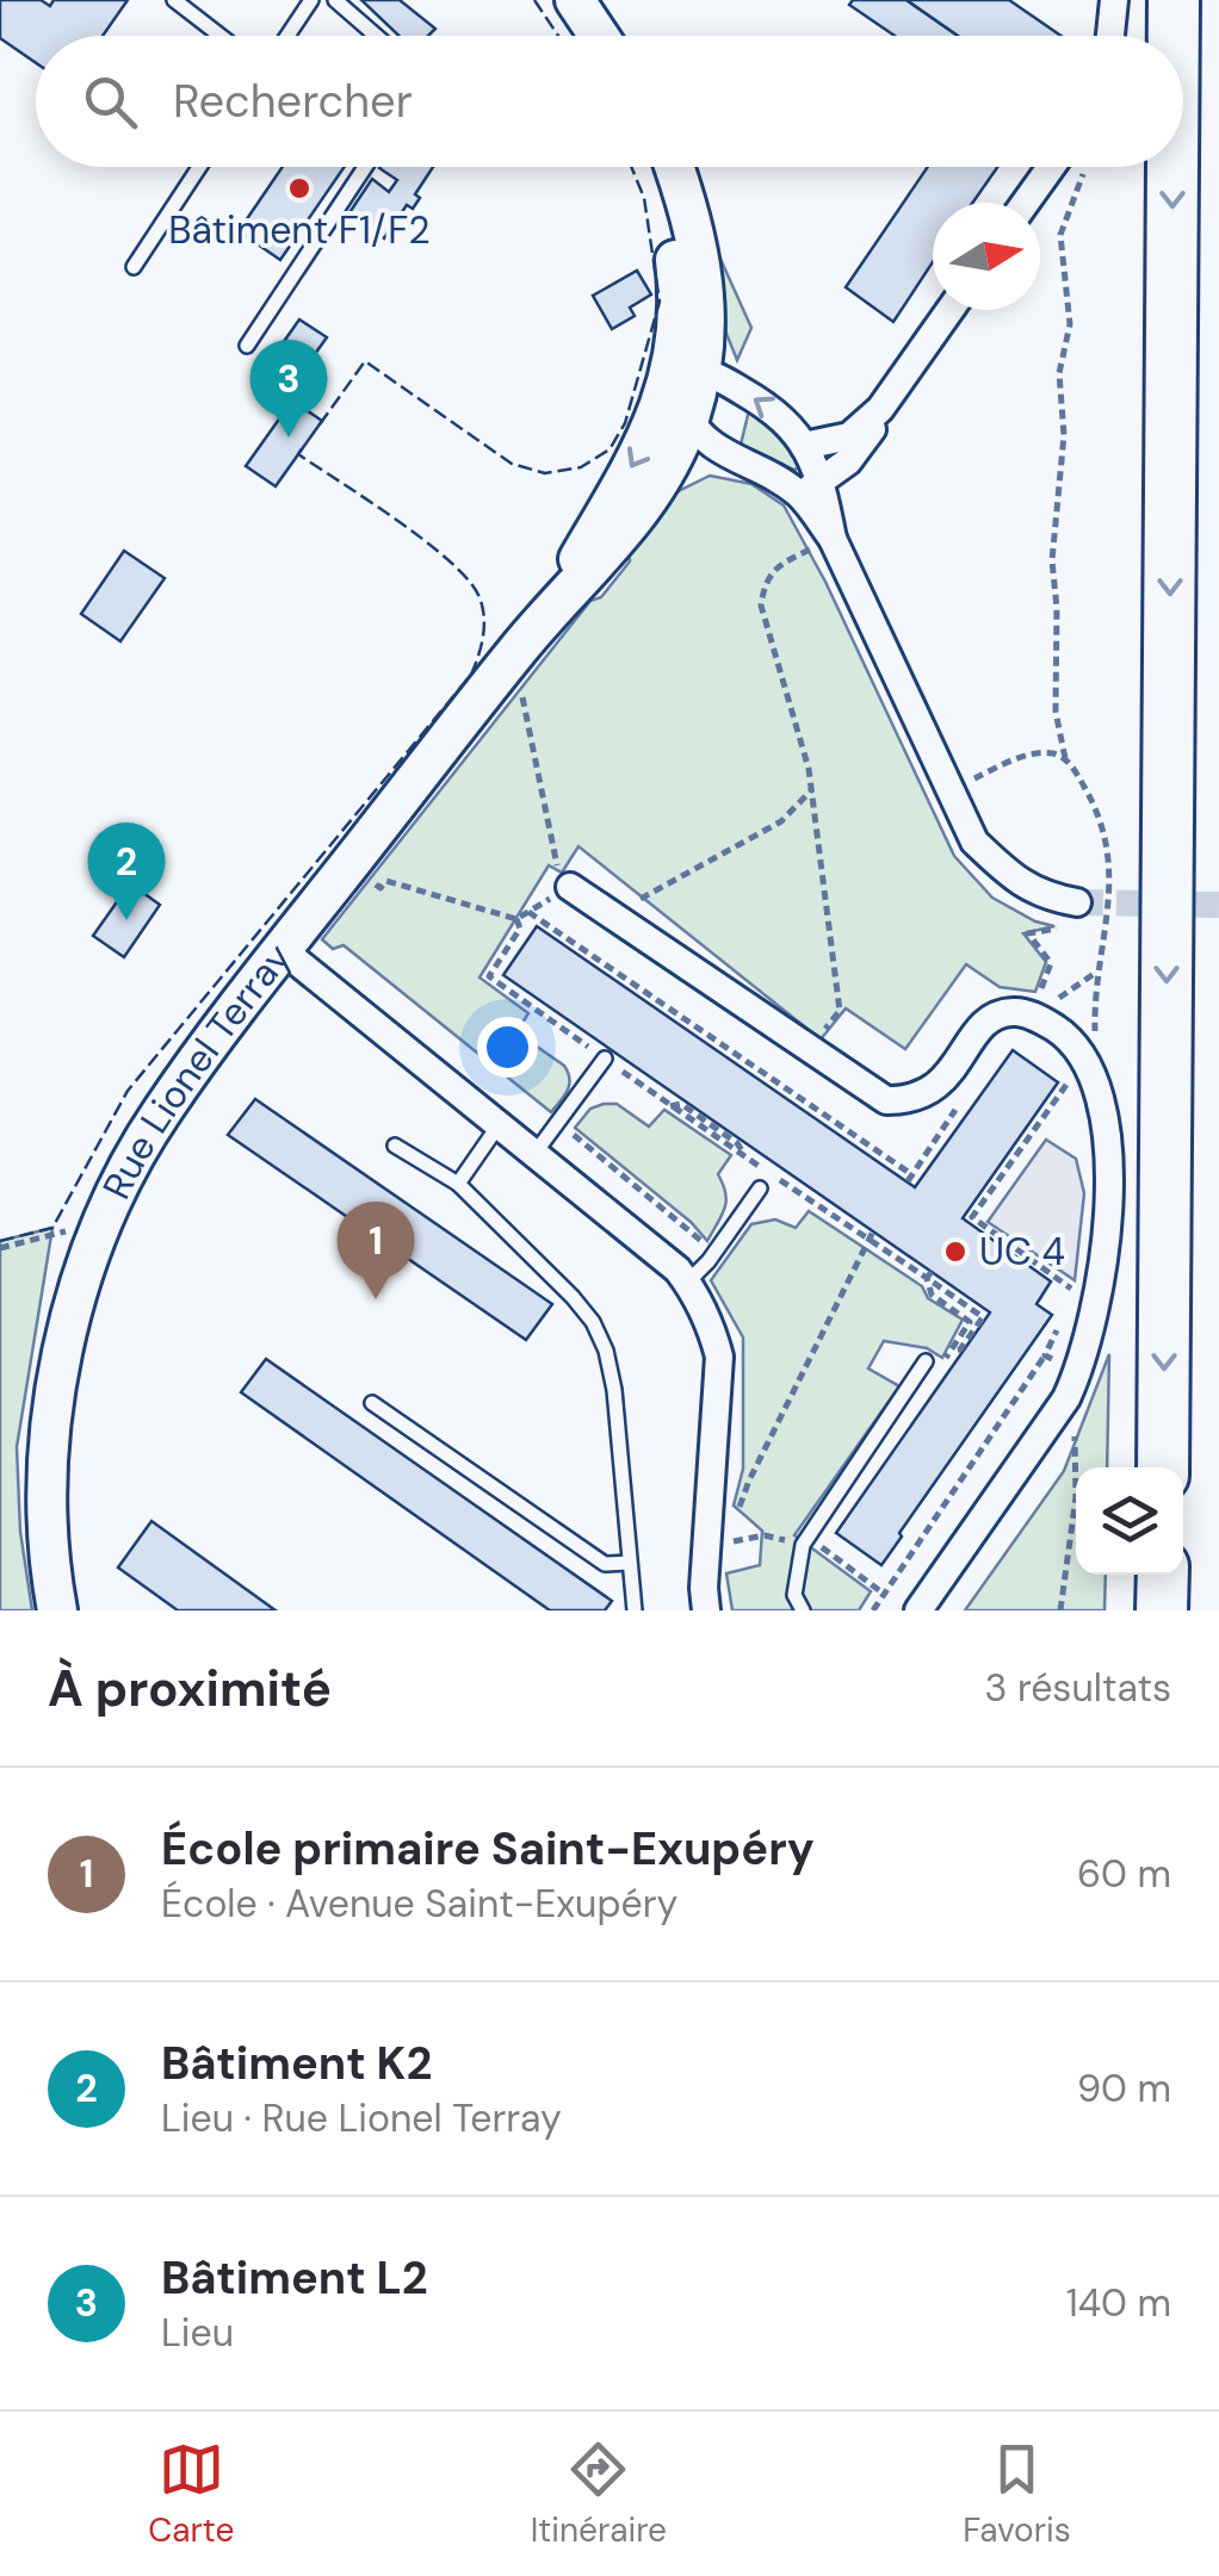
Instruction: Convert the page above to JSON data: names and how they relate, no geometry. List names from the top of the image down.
{
  "streets": {
    "main road": ["Rue Lionel Terray"]
  },
  "places": ["Bâtiment F1/F2", "UC 4"],
  "north": "right",
  "page": {
    "search": "Rechercher",
    "pins": ["3", "2", "1"],
    "heading": ["À proximité", "3 résultats"],
    "list": [
      {
        "mark": "1",
        "name": "École primaire Saint-Exupéry",
        "note": "École · Avenue Saint-Exupéry",
        "value": "60 m"
      },
      {
        "mark": "2",
        "name": "Bâtiment K2",
        "note": "Lieu · Rue Lionel Terray",
        "value": "90 m"
      },
      {
        "mark": "3",
        "name": "Bâtiment L2",
        "note": "Lieu",
        "value": "140 m"
      }
    ],
    "nav": ["Carte", "Itinéraire", "Favoris"]
  }
}
